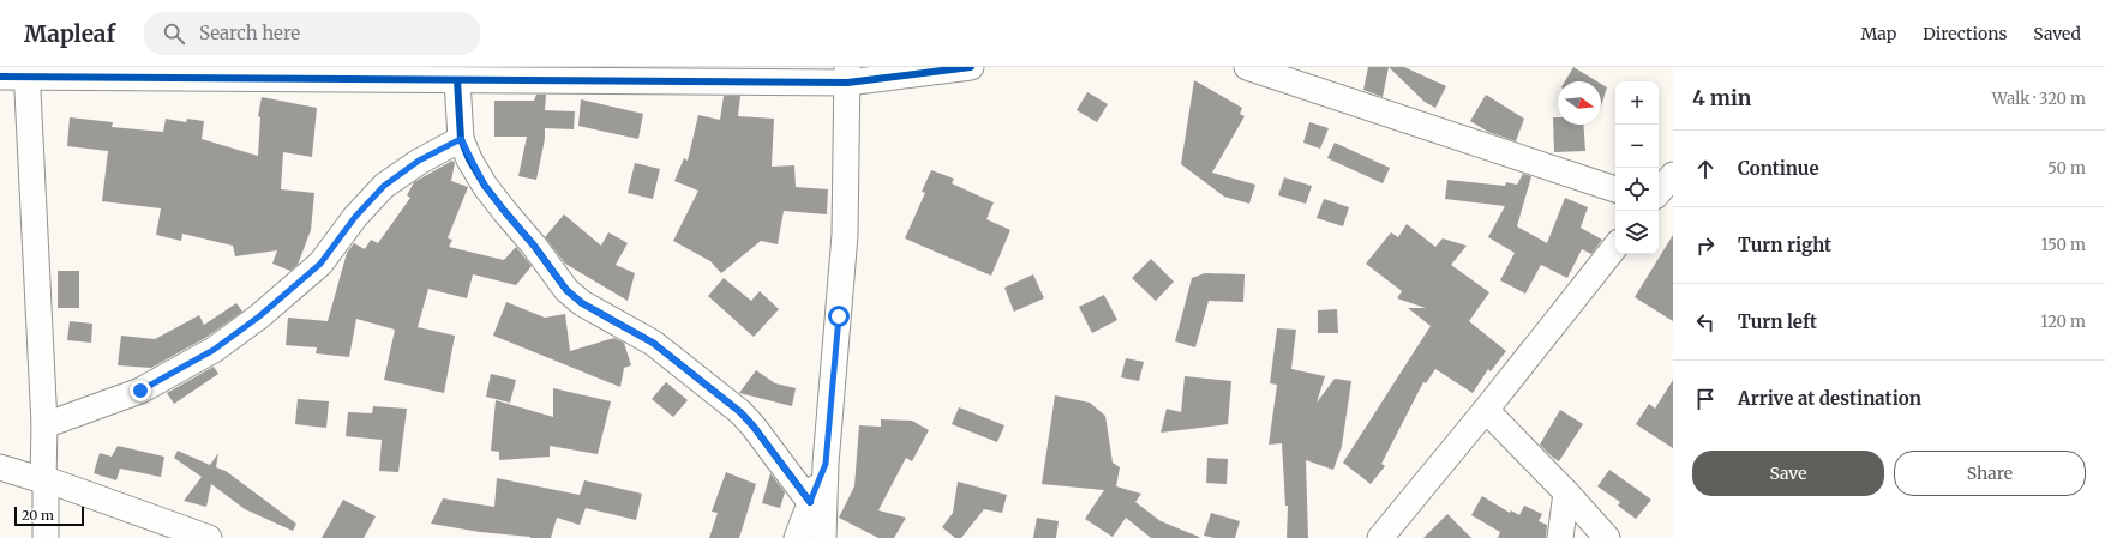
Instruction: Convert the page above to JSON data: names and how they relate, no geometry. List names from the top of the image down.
{
  "scale_bar": "20 m",
  "north": "right",
  "page": {
    "header": "Mapleaf",
    "search": "Search here",
    "nav": ["Map", "Directions", "Saved"],
    "heading": ["4 min", "Walk · 320 m"],
    "map_buttons": ["+", "−"],
    "list": [
      ["Continue", "50 m"],
      ["Turn right", "150 m"],
      ["Turn left", "120 m"],
      "Arrive at destination"
    ],
    "buttons": ["Save", "Share"],
    "scale": "20 m"
  }
}
